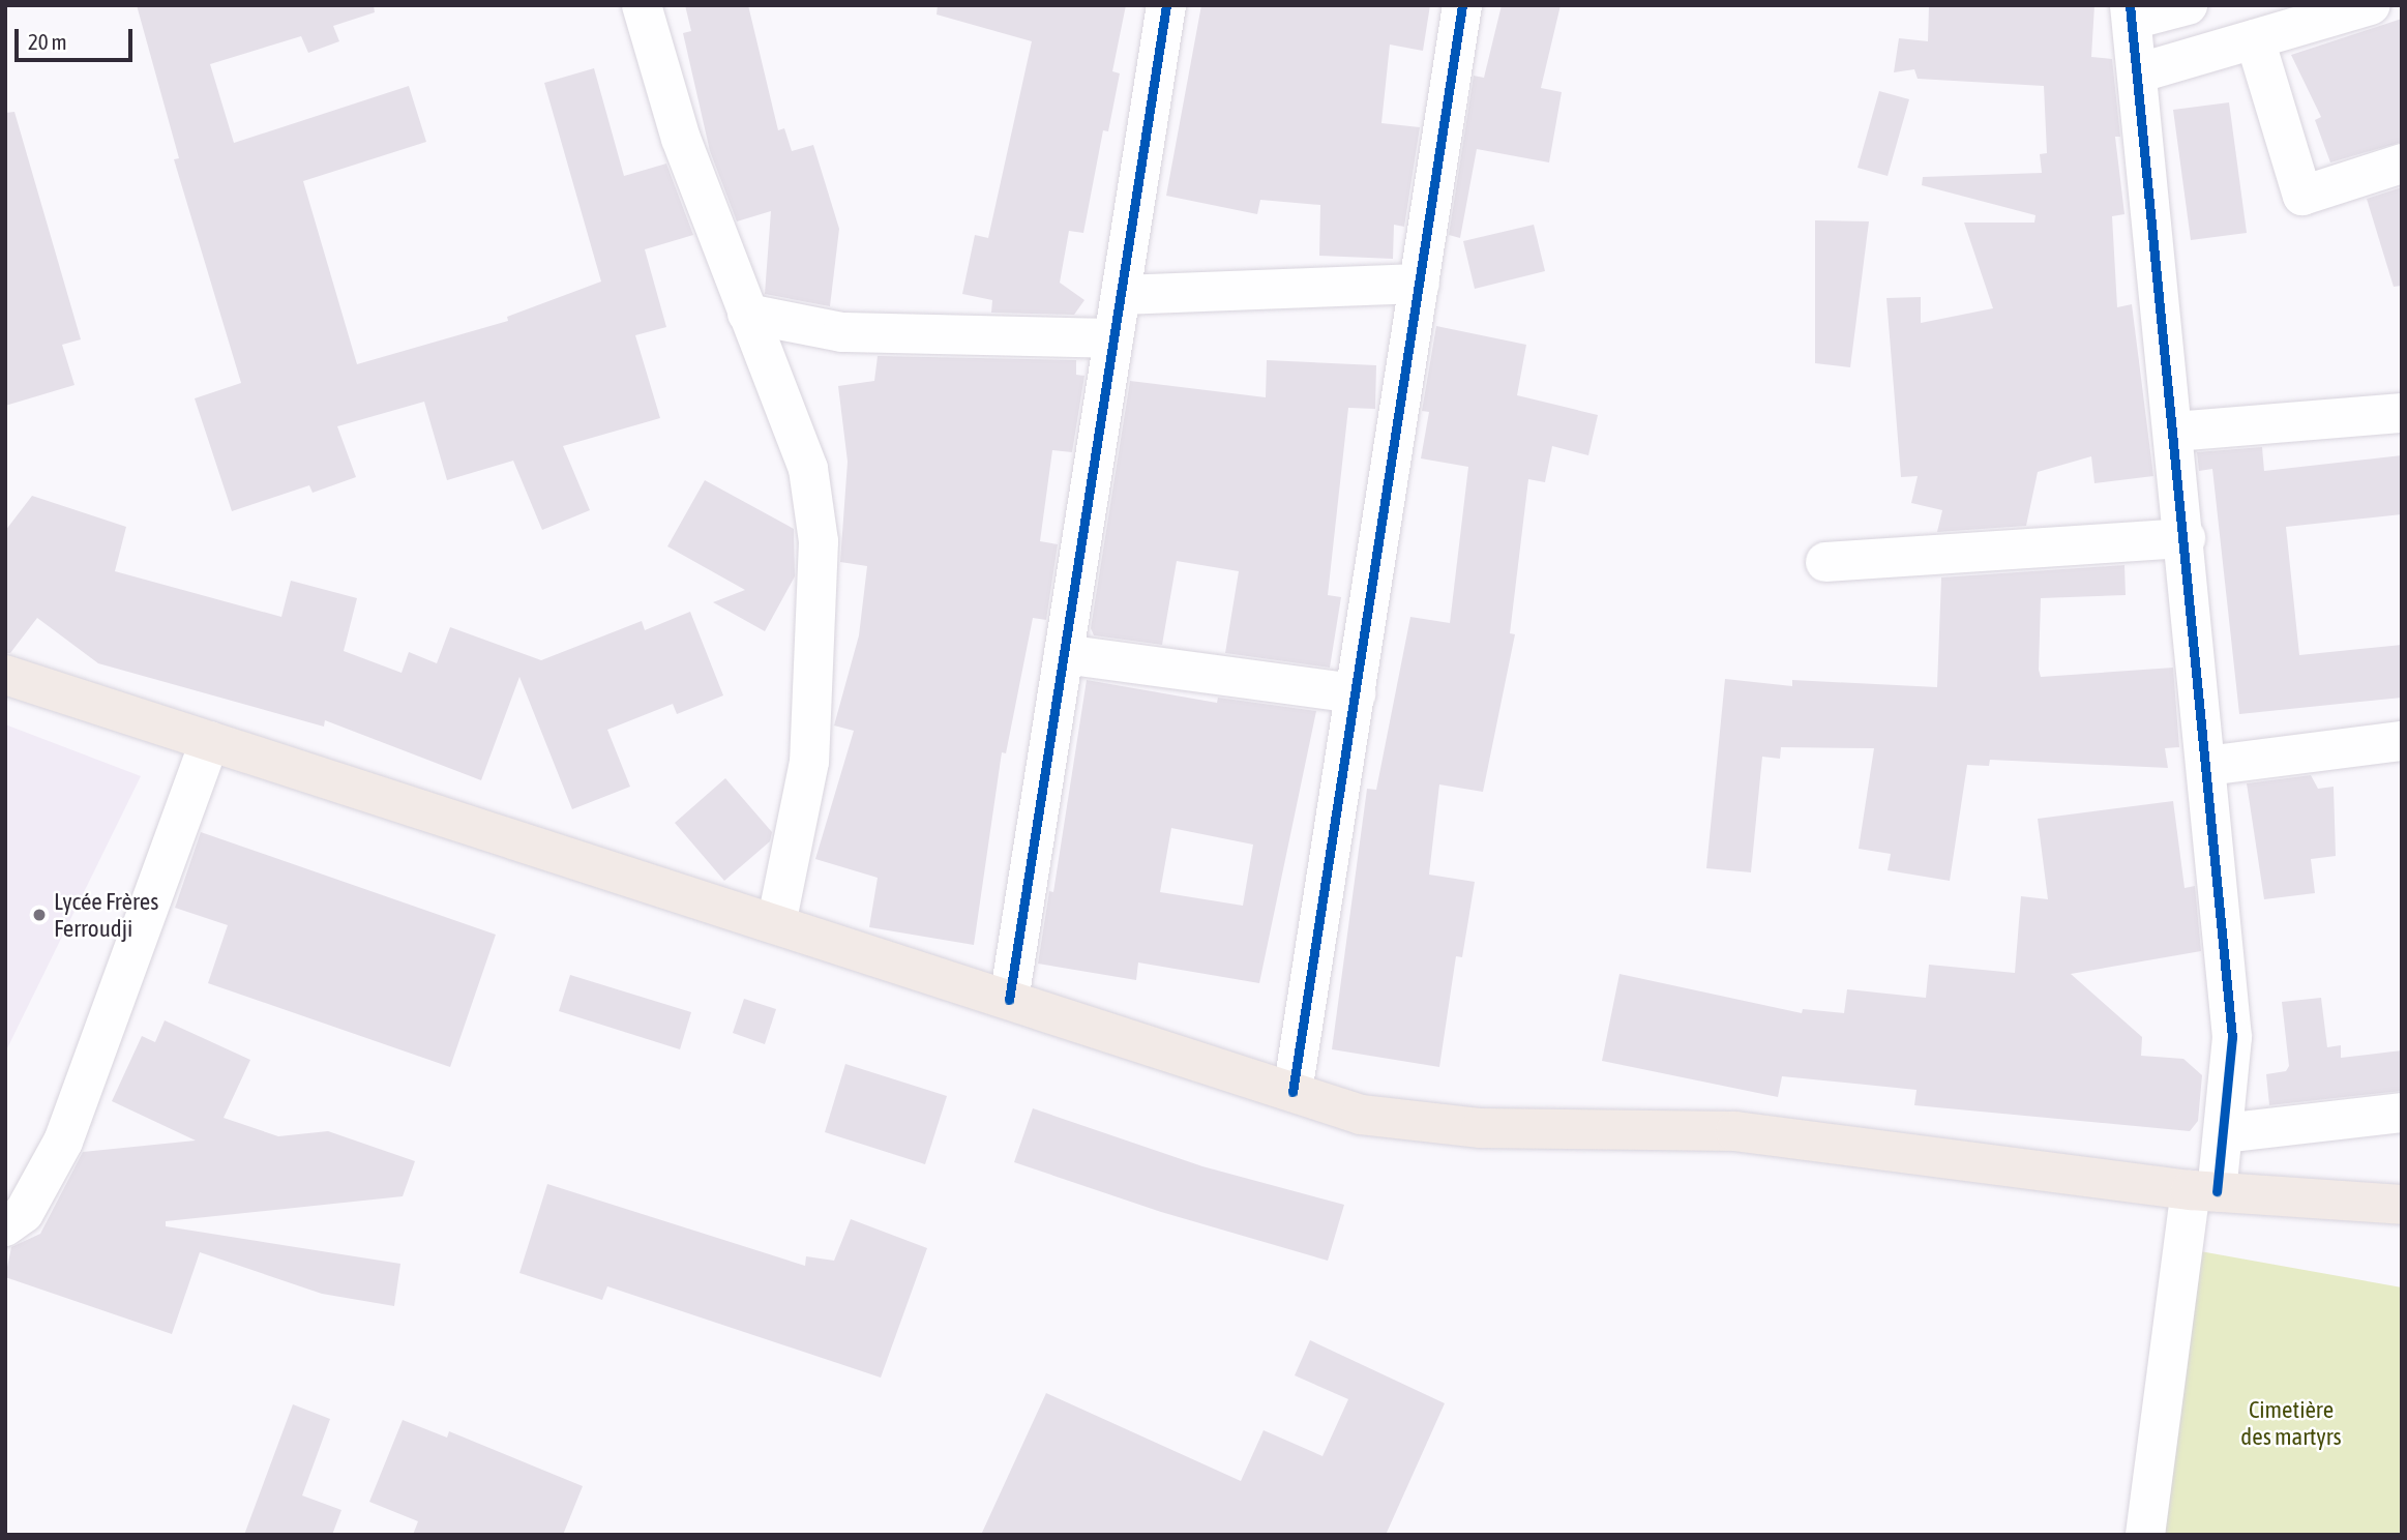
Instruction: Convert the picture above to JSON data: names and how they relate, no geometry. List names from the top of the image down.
{
  "parks": ["Cimetière des martyrs"],
  "places": ["Lycée Frères Ferroudji"],
  "scale_bar": "20 m"
}
